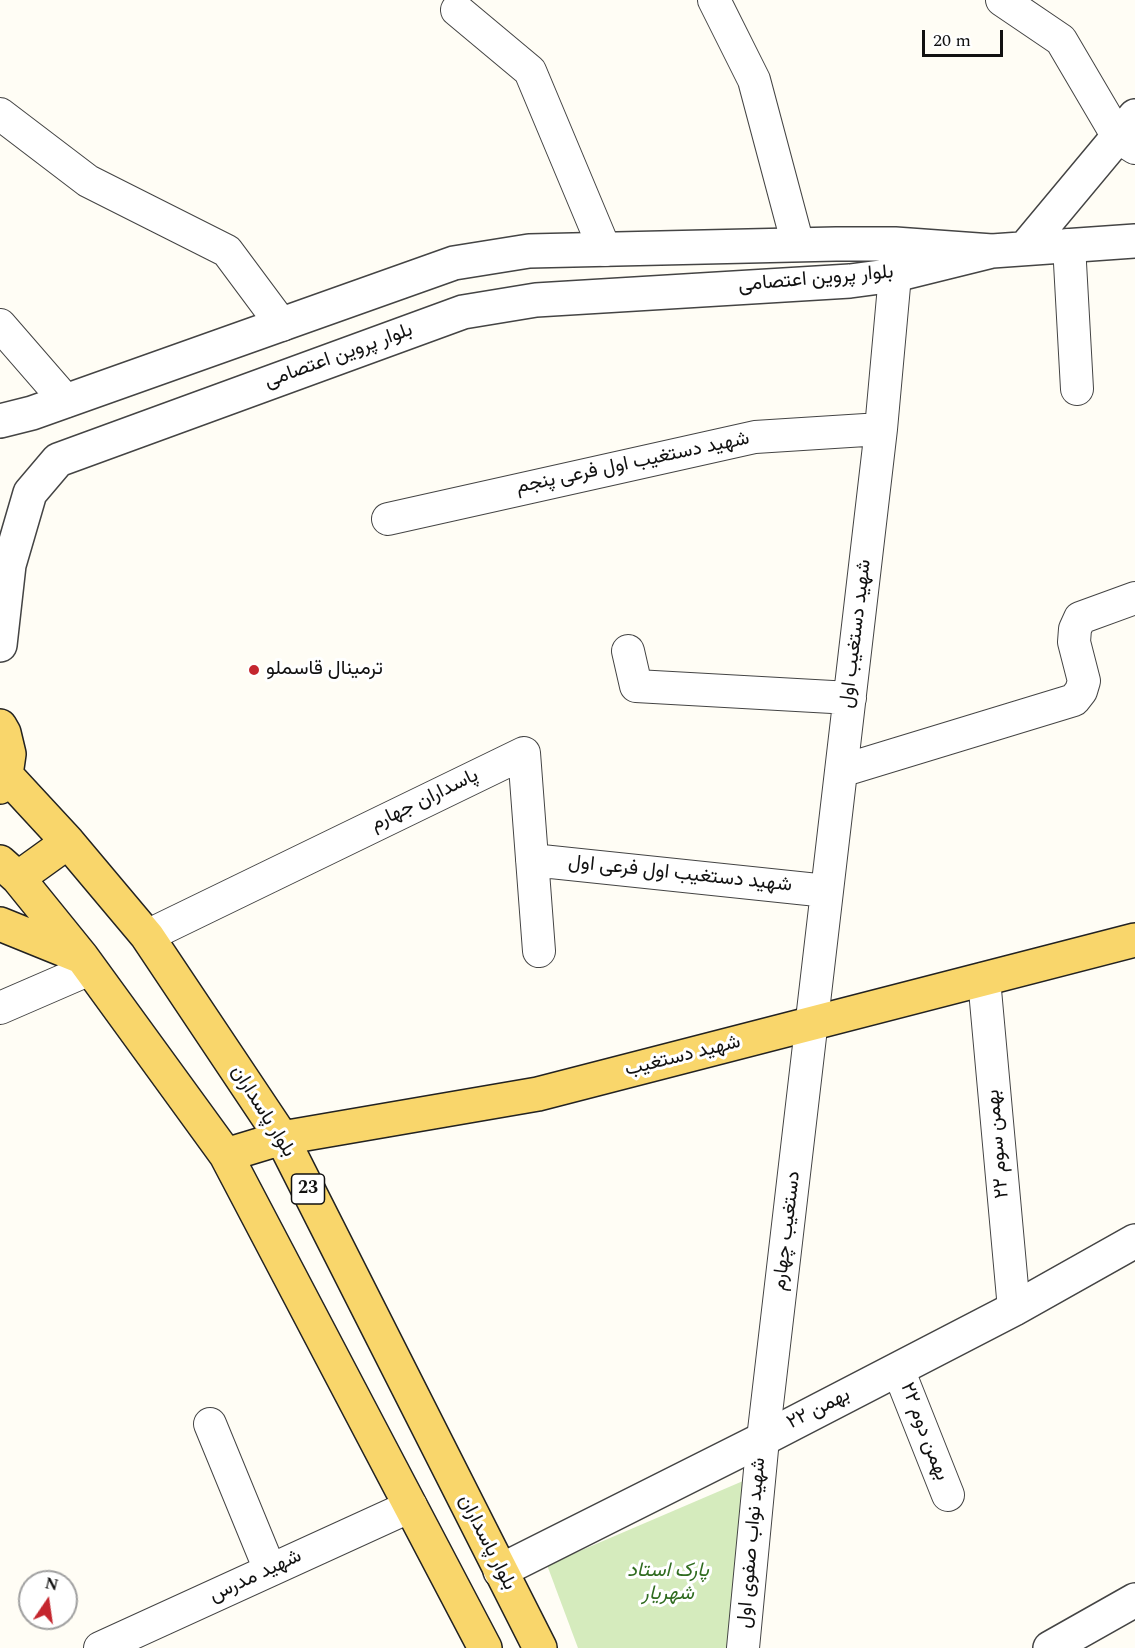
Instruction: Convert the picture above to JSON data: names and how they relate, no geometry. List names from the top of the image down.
{
  "streets": {
    "main road": ["شهید دستغیب", "بلوار پاسداران", "23"],
    "street": [
      "بلوار پروین اعتصامی",
      "شهید دستغیب اول فرعی پنجم",
      "شهید دستغیب اول",
      "پاسداران جهارم",
      "شهید دستغیب اول فرعی اول",
      "۲۲ بهمن سوم",
      "دستغیب چهارم",
      "۲۲ بهمن",
      "۲۲ بهمن دوم",
      "شهید نواب صفوی اول",
      "شهید مدرس"
    ]
  },
  "crossings": [
    ["بلوار پروین اعتصامی", "شهید دستغیب اول"],
    ["شهید دستغیب اول فرعی پنجم", "شهید دستغیب اول"],
    ["شهید دستغیب اول", "شهید دستغیب اول فرعی اول"],
    ["شهید دستغیب اول", "شهید دستغیب"],
    ["شهید دستغیب اول", "دستغیب چهارم"],
    ["پاسداران جهارم", "شهید دستغیب اول فرعی اول"],
    ["پاسداران جهارم", "بلوار پاسداران"],
    ["شهید دستغیب", "بلوار پاسداران"],
    ["شهید دستغیب", "۲۲ بهمن سوم"],
    ["شهید دستغیب", "دستغیب چهارم"],
    ["بلوار پاسداران", "23"],
    ["بلوار پاسداران", "۲۲ بهمن"],
    ["۲۲ بهمن سوم", "۲۲ بهمن"],
    ["دستغیب چهارم", "۲۲ بهمن"],
    ["دستغیب چهارم", "شهید نواب صفوی اول"],
    ["۲۲ بهمن", "۲۲ بهمن دوم"],
    ["۲۲ بهمن", "شهید نواب صفوی اول"]
  ],
  "parks": ["پارک استاد شهریار"],
  "places": ["ترمینال قاسملو"],
  "scale_bar": "20 m",
  "north": "top"
}
